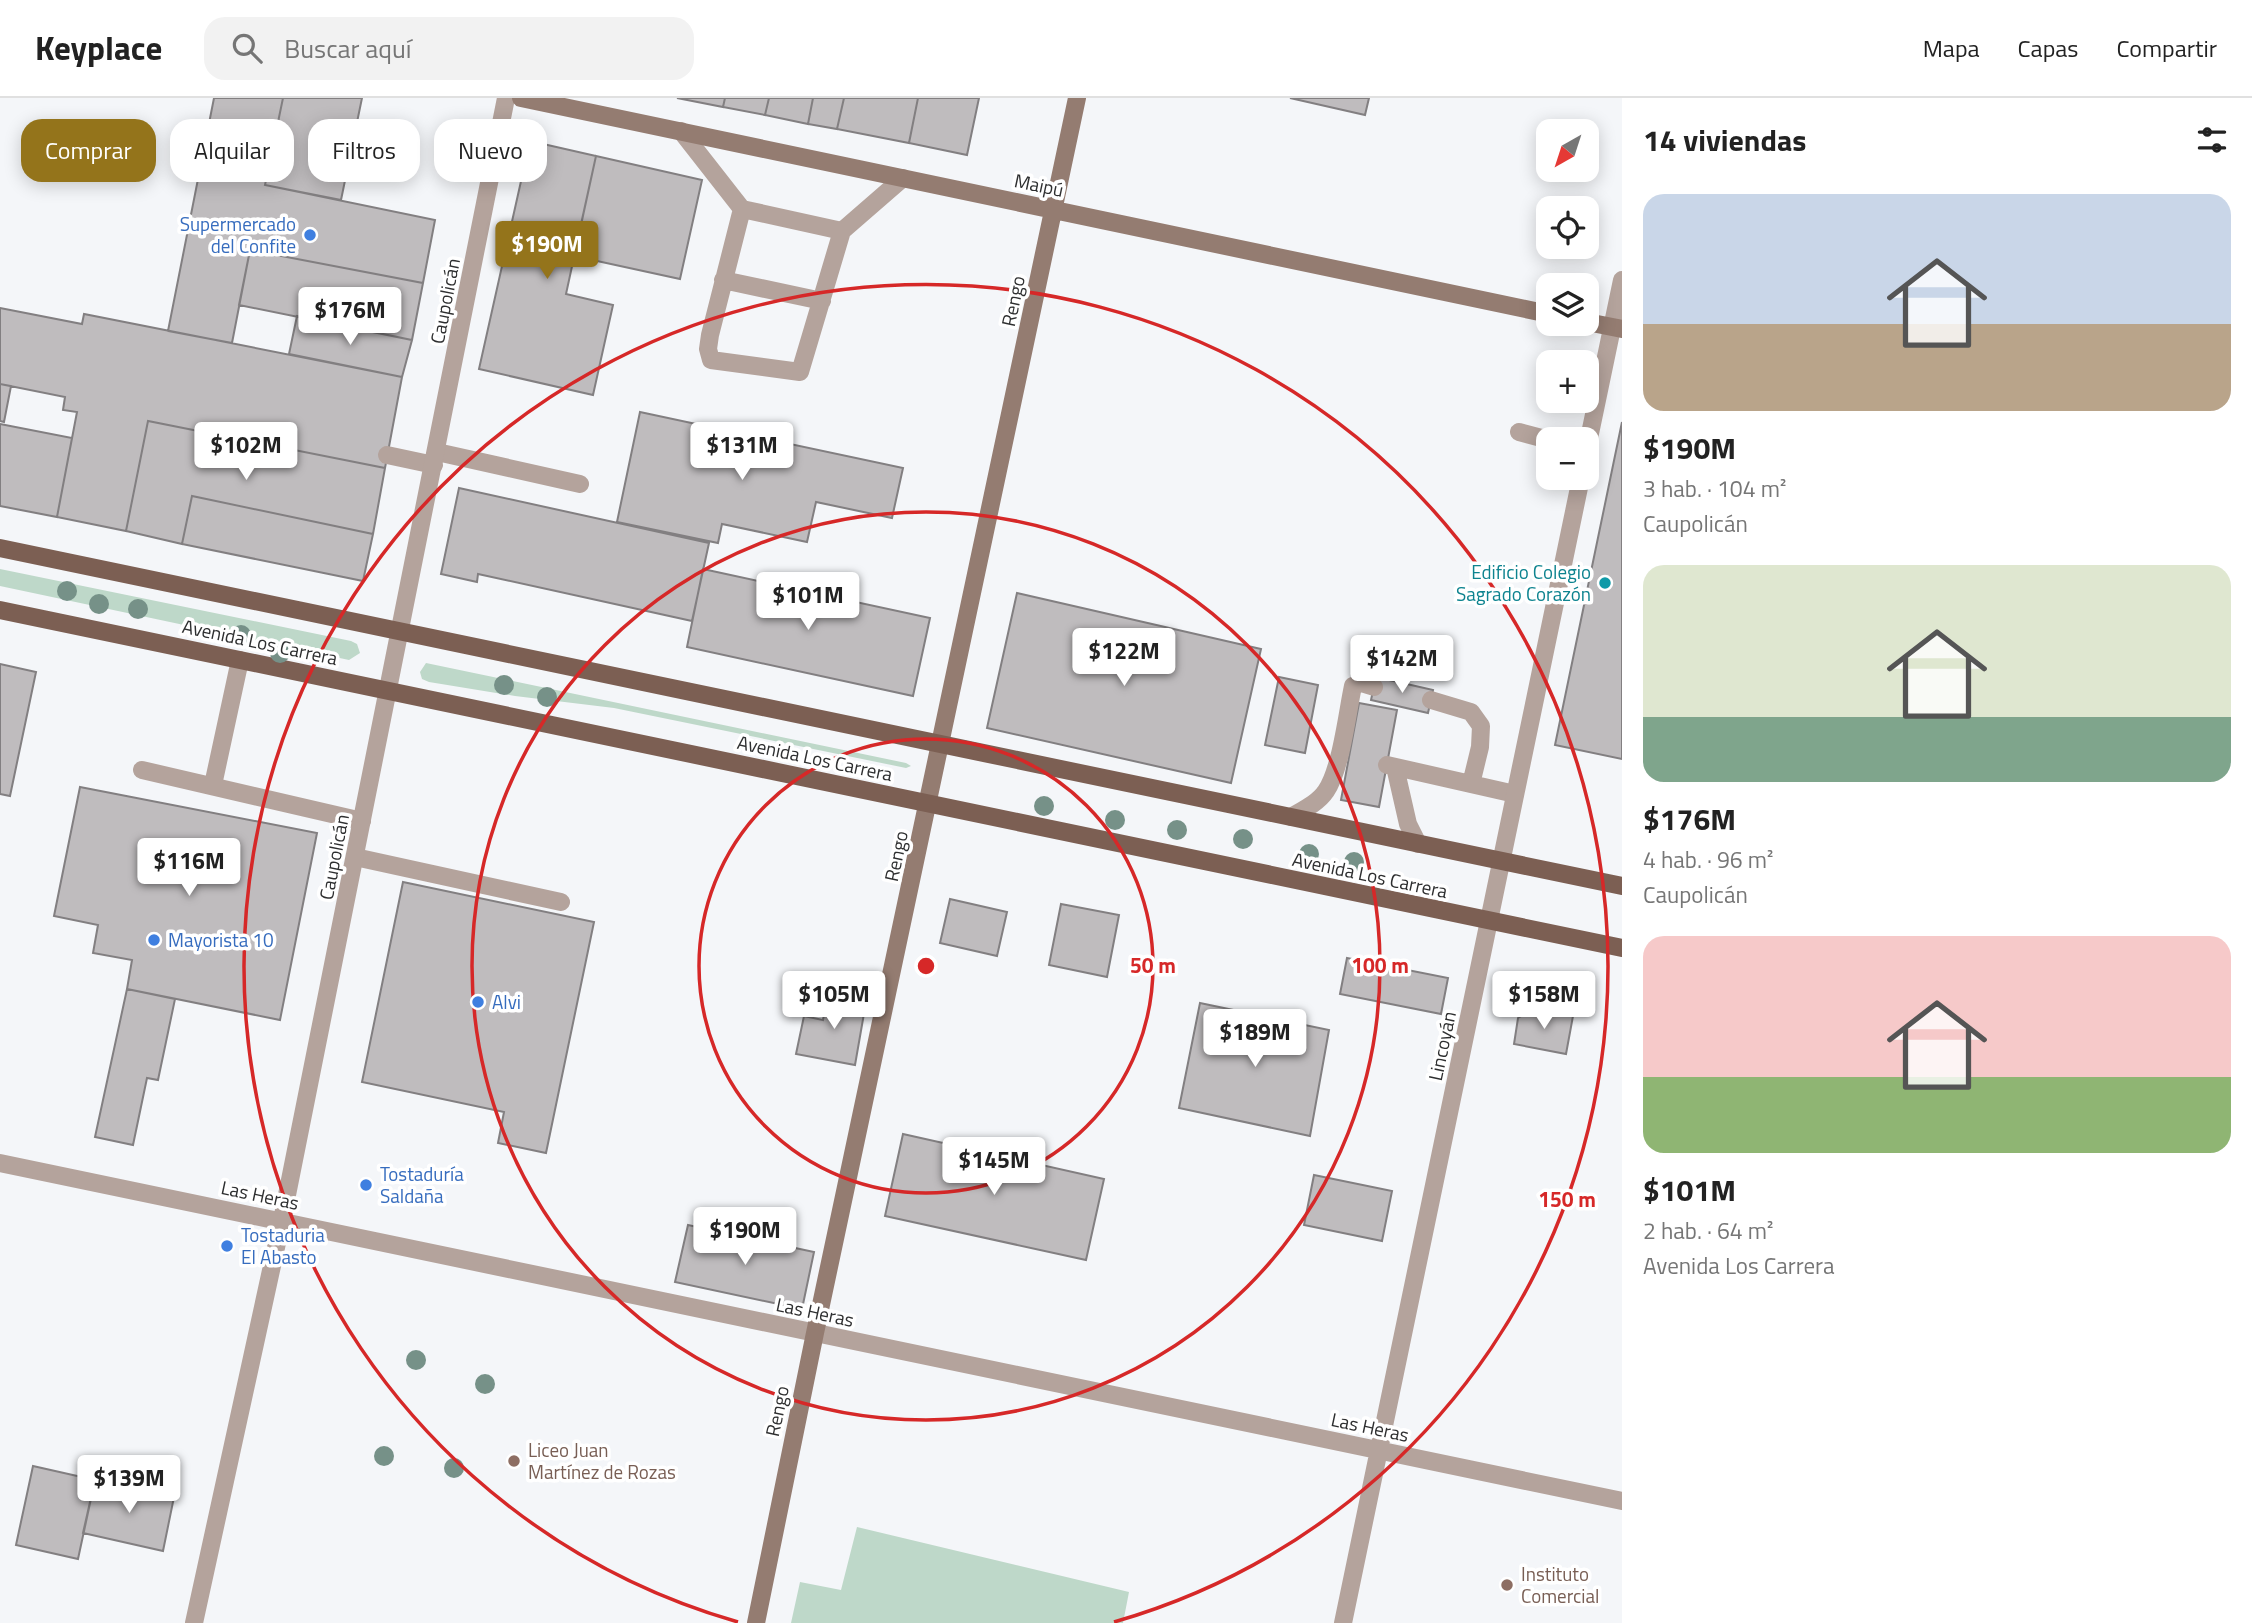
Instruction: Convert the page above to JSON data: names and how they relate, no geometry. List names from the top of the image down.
{
  "streets": {
    "main road": ["Maipú", "Rengo", "Avenida Los Carrera"],
    "street": ["Caupolicán", "Lincoyán", "Las Heras"]
  },
  "crossings": [
    ["Maipú", "Rengo"],
    ["Caupolicán", "Avenida Los Carrera"],
    ["Caupolicán", "Las Heras"],
    ["Rengo", "Avenida Los Carrera"],
    ["Rengo", "Las Heras"],
    ["Avenida Los Carrera", "Lincoyán"],
    ["Lincoyán", "Las Heras"]
  ],
  "places": [
    "Supermercado del Confite",
    "Edificio Colegio Sagrado Corazón",
    "Mayorista 10",
    "Alvi",
    "Tostaduría Saldaña",
    "Tostaduria El Abasto",
    "Liceo Juan Martínez de Rozas",
    "Instituto Comercial"
  ],
  "north": "bottom left",
  "page": {
    "header": "Keyplace",
    "search": "Buscar aquí",
    "nav": ["Mapa", "Capas", "Compartir"],
    "heading": "14 viviendas",
    "map_buttons": ["+", "−"],
    "chip": [
      "Comprar",
      "Alquilar",
      "Filtros",
      "Nuevo"
    ],
    "list": [
      {
        "name": "$190M",
        "note": "3 hab. · 104 m² · Caupolicán"
      },
      {
        "name": "$176M",
        "note": "4 hab. · 96 m² · Caupolicán"
      },
      {
        "name": "$101M",
        "note": "2 hab. · 64 m² · Avenida Los Carrera"
      }
    ],
    "price": [
      "$190M",
      "$176M",
      "$102M",
      "$131M",
      "$101M",
      "$122M",
      "$142M",
      "$116M",
      "$105M",
      "$158M",
      "$189M",
      "$145M",
      "$190M",
      "$139M"
    ]
  },
  "rings": ["50 m", "100 m", "150 m"]
}
